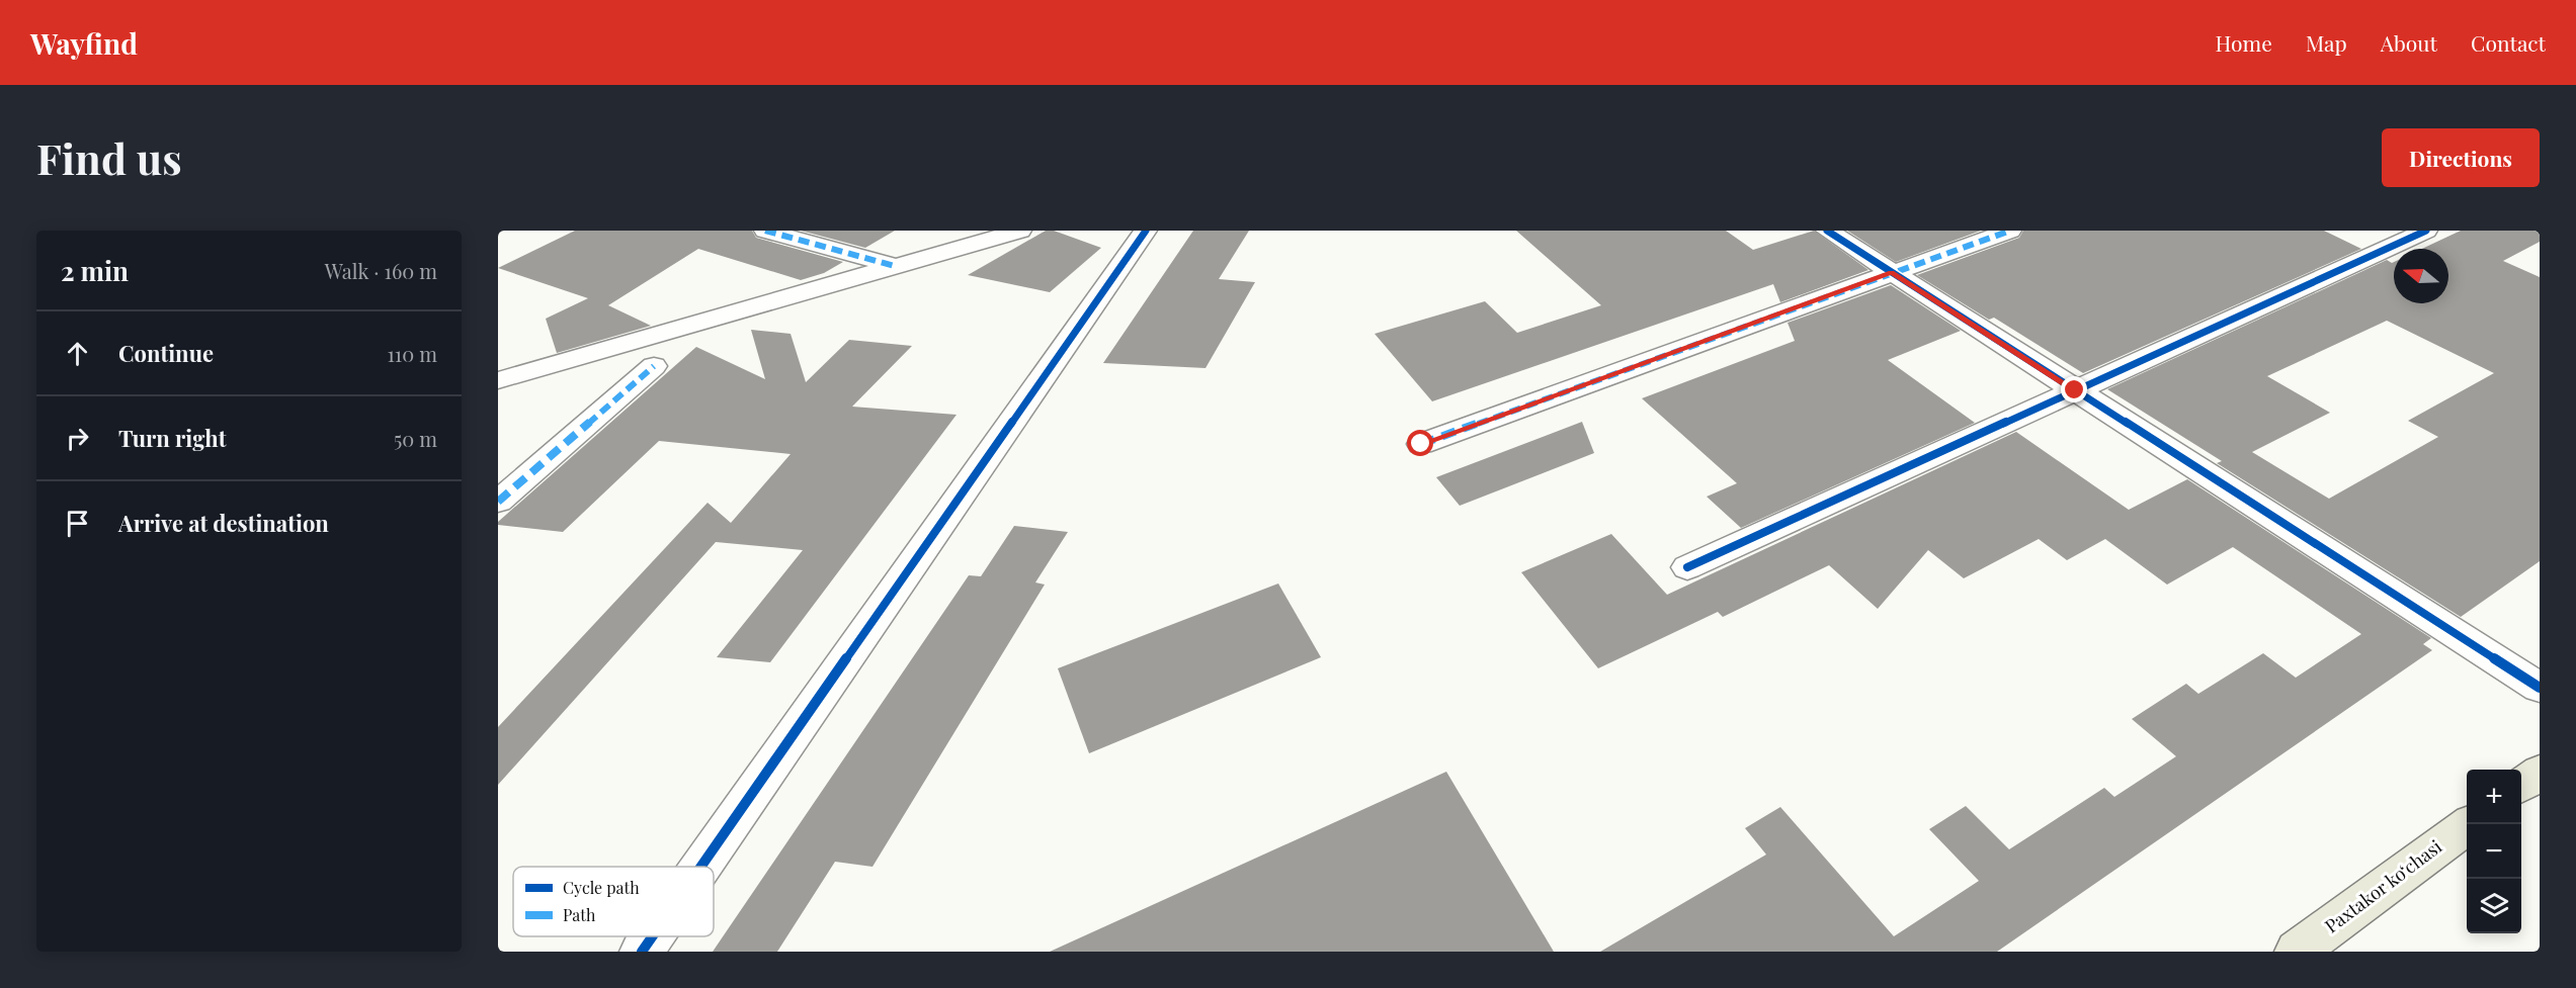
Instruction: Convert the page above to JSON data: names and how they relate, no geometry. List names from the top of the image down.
{
  "streets": {
    "main road": ["Paxtakor koʻchasi"]
  },
  "legend": ["Cycle path", "Path"],
  "north": "left",
  "page": {
    "header": "Wayfind",
    "nav": [
      "Home",
      "Map",
      "About",
      "Contact"
    ],
    "buttons": "Directions",
    "title": "Find us",
    "heading": ["2 min", "Walk · 160 m"],
    "list": [
      ["Continue", "110 m"],
      ["Turn right", "50 m"],
      "Arrive at destination"
    ],
    "map_buttons": ["+", "−"]
  }
}
